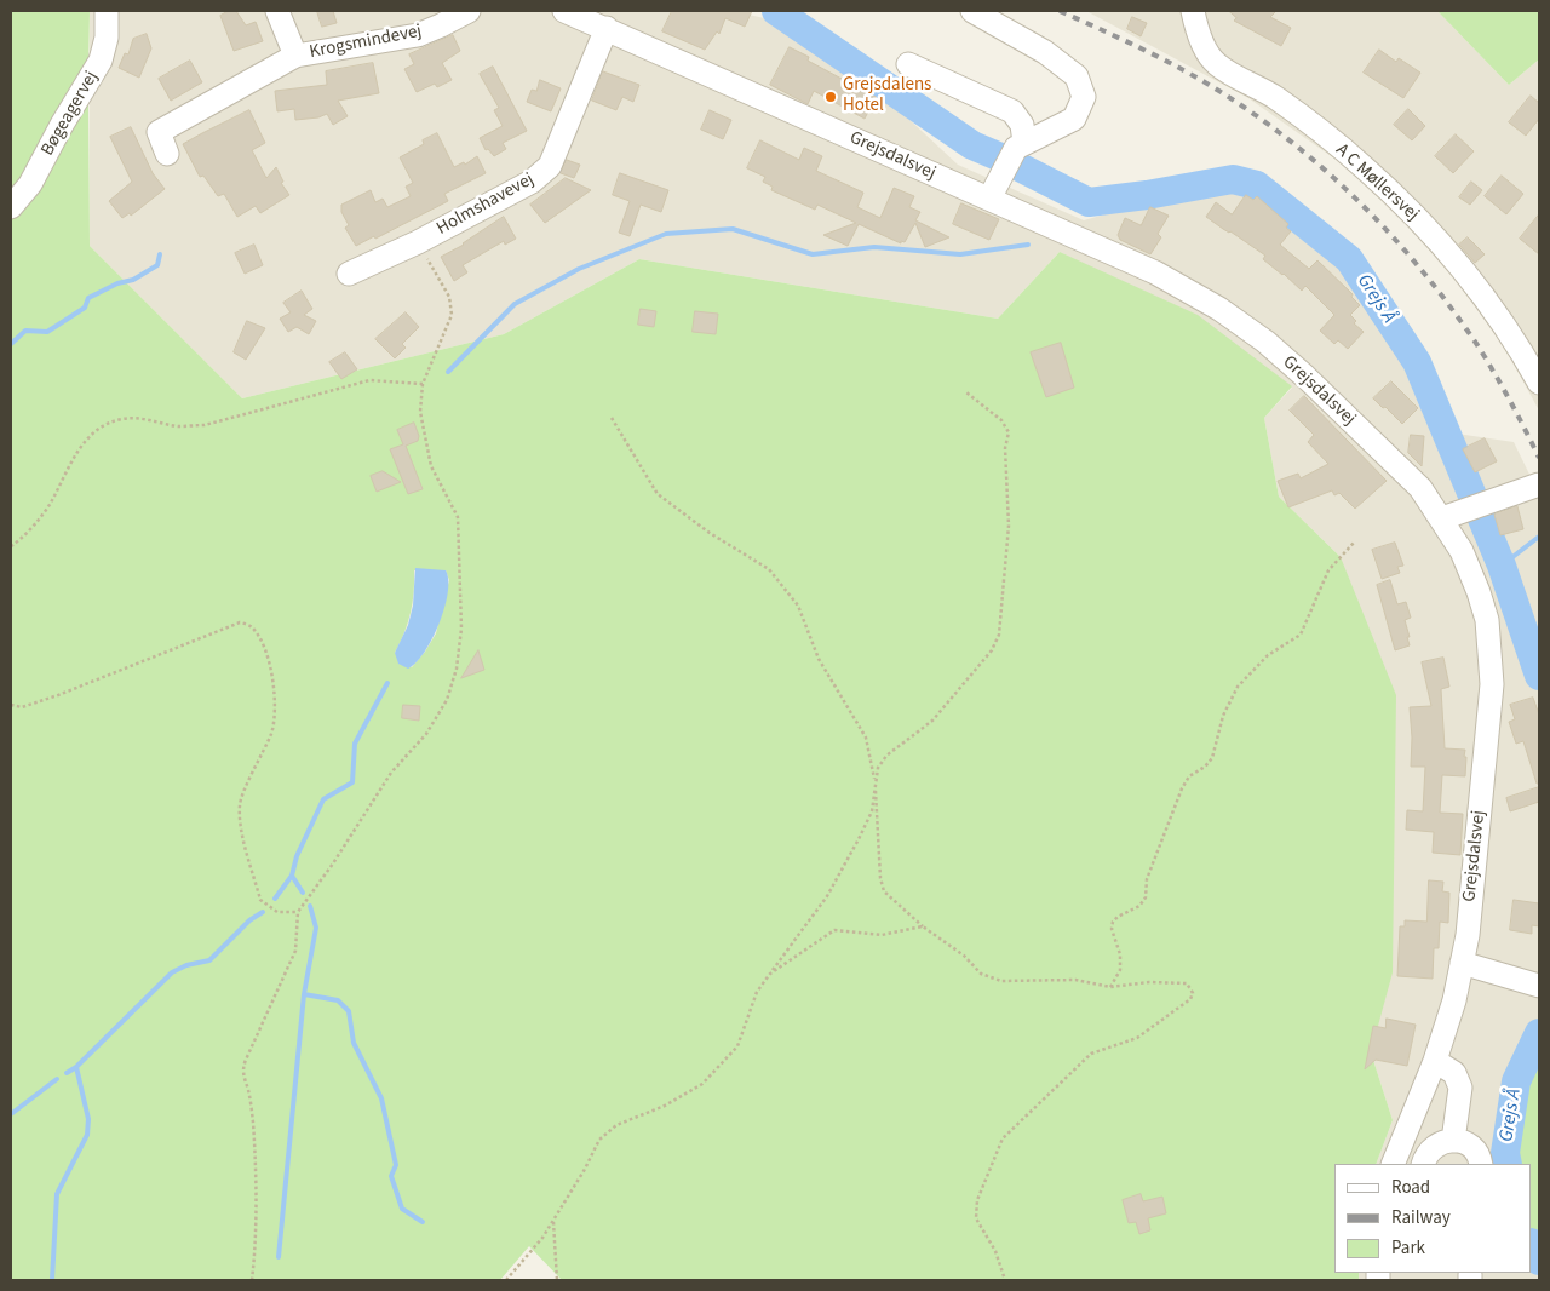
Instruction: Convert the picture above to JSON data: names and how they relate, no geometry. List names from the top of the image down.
{
  "streets": {
    "street": [
      "Krogsmindevej",
      "Bøgeagervej",
      "Grejsdalsvej",
      "A C Møllersvej",
      "Holmshavevej"
    ]
  },
  "crossings": [
    ["Grejsdalsvej", "Holmshavevej"]
  ],
  "water": ["Grejs Å"],
  "places": ["Grejsdalens Hotel"],
  "legend": ["Road", "Railway", "Park"]
}
